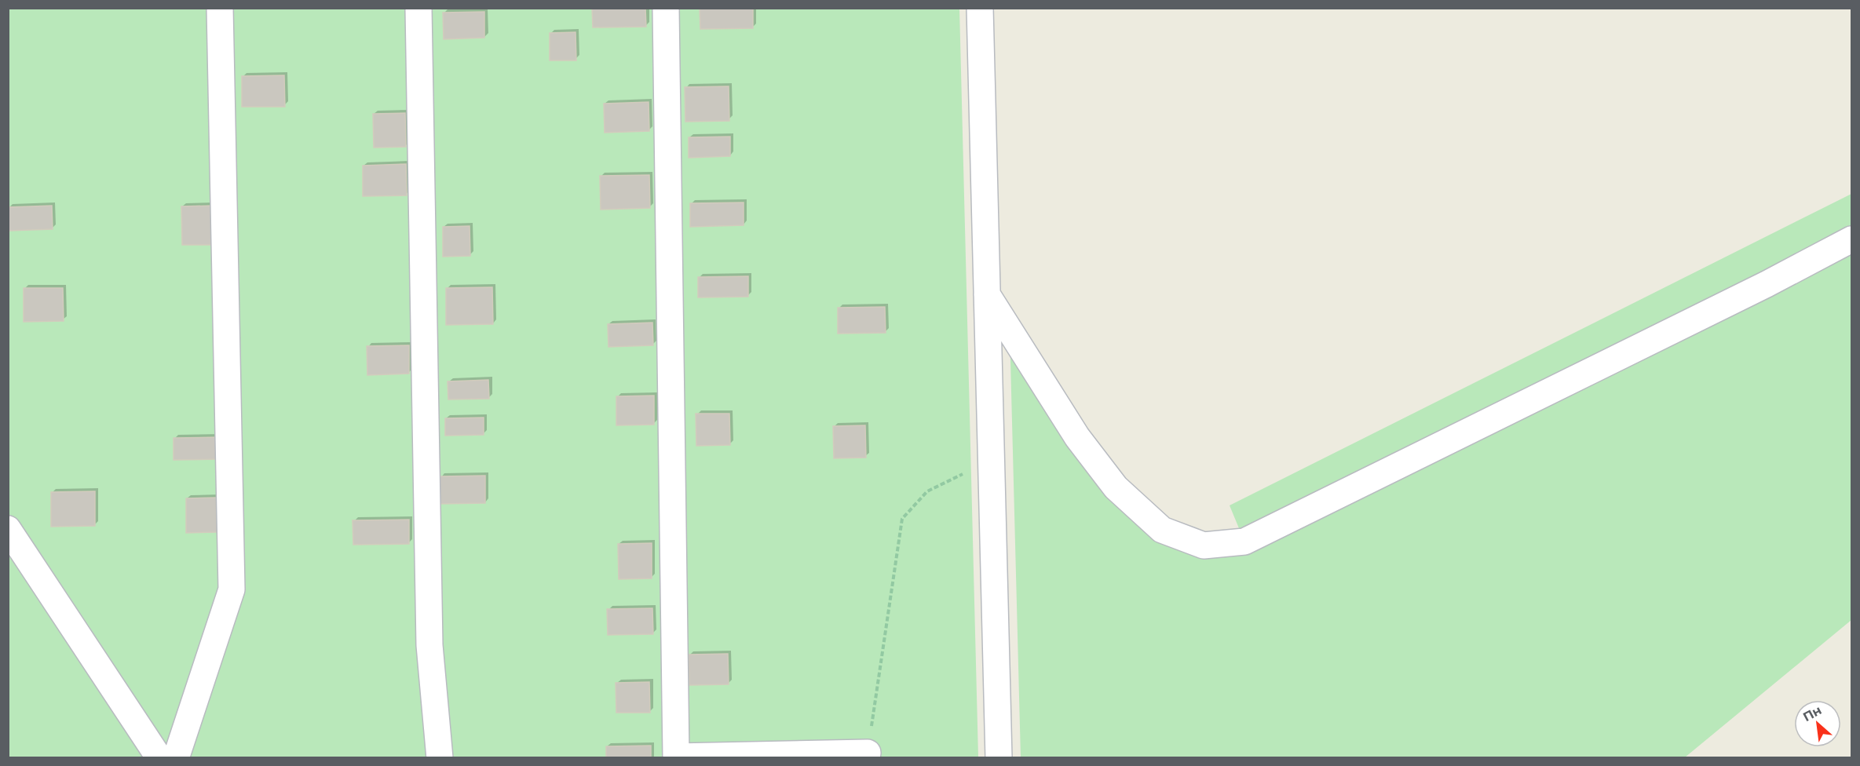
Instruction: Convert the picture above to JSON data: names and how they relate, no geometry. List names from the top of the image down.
{
  "north": "top left"
}
